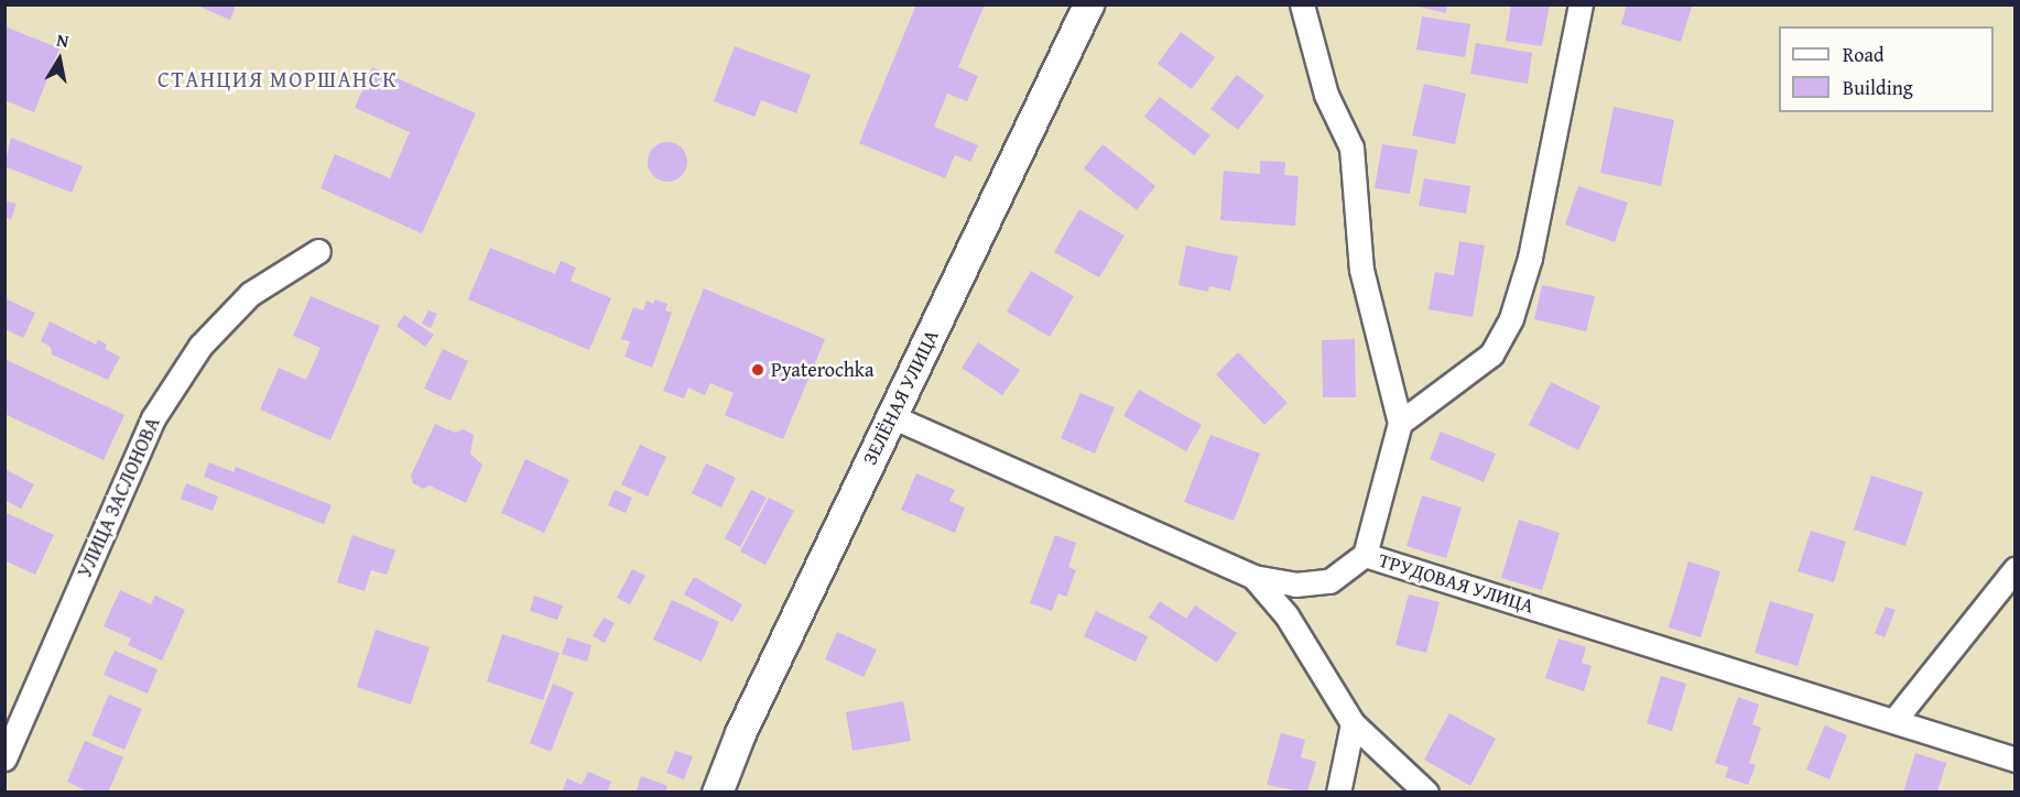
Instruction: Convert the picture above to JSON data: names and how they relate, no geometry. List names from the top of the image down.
{
  "streets": {
    "street": ["ЗЕЛЁНАЯ УЛИЦА", "УЛИЦА ЗАСЛОНОВА", "ТРУДОВАЯ УЛИЦА"]
  },
  "districts": ["СТАНЦИЯ МОРШАНСК"],
  "places": ["Pyaterochka"],
  "legend": ["Road", "Building"],
  "north": "top"
}
